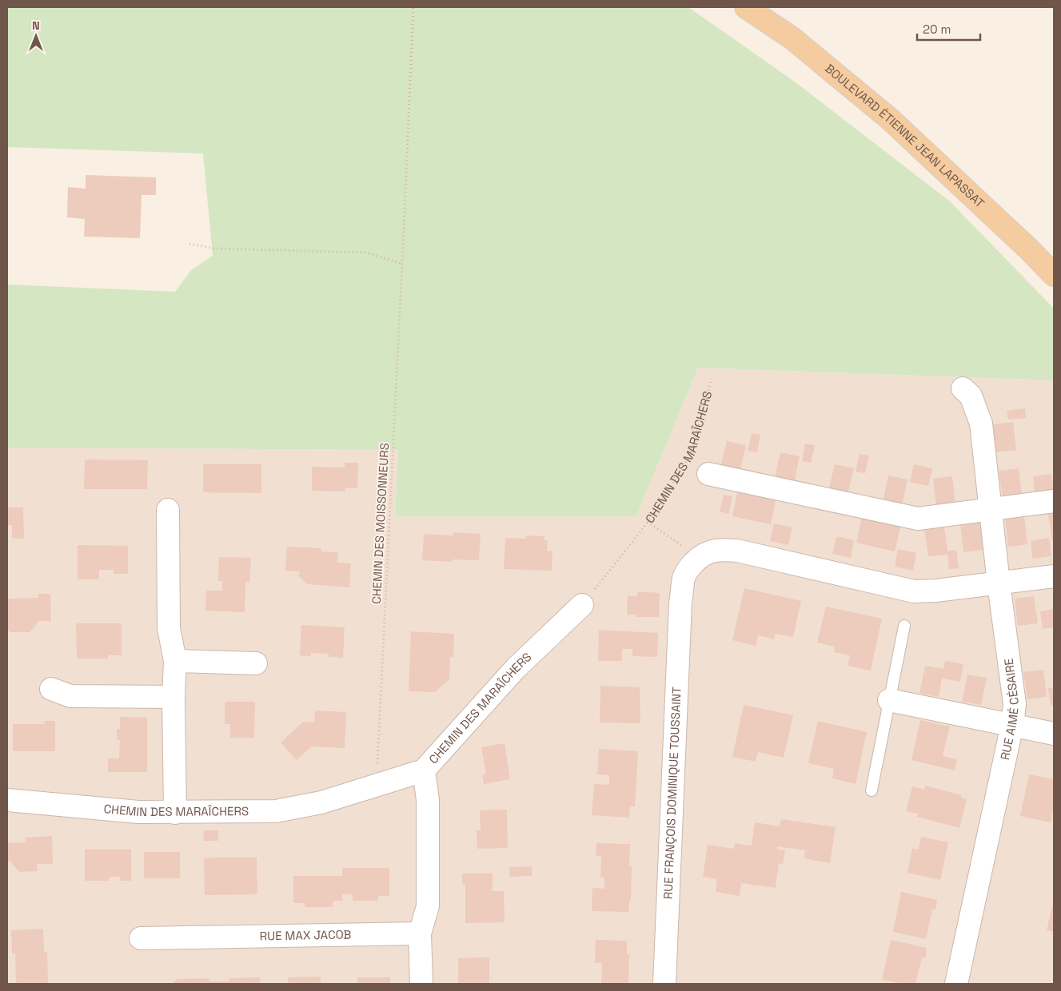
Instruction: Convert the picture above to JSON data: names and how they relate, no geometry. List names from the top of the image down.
{
  "streets": {
    "main road": ["BOULEVARD ÉTIENNE JEAN LAPASSAT"],
    "street": [
      "CHEMIN DES MARAÎCHERS",
      "RUE AIMÉ CÉSAIRE",
      "RUE FRANÇOIS DOMINIQUE TOUSSAINT",
      "RUE MAX JACOB"
    ],
    "path": ["CHEMIN DES MOISSONNEURS"]
  },
  "crossings": [
    ["CHEMIN DES MARAÎCHERS", "CHEMIN DES MOISSONNEURS"]
  ],
  "scale_bar": "20 m",
  "north": "top"
}
